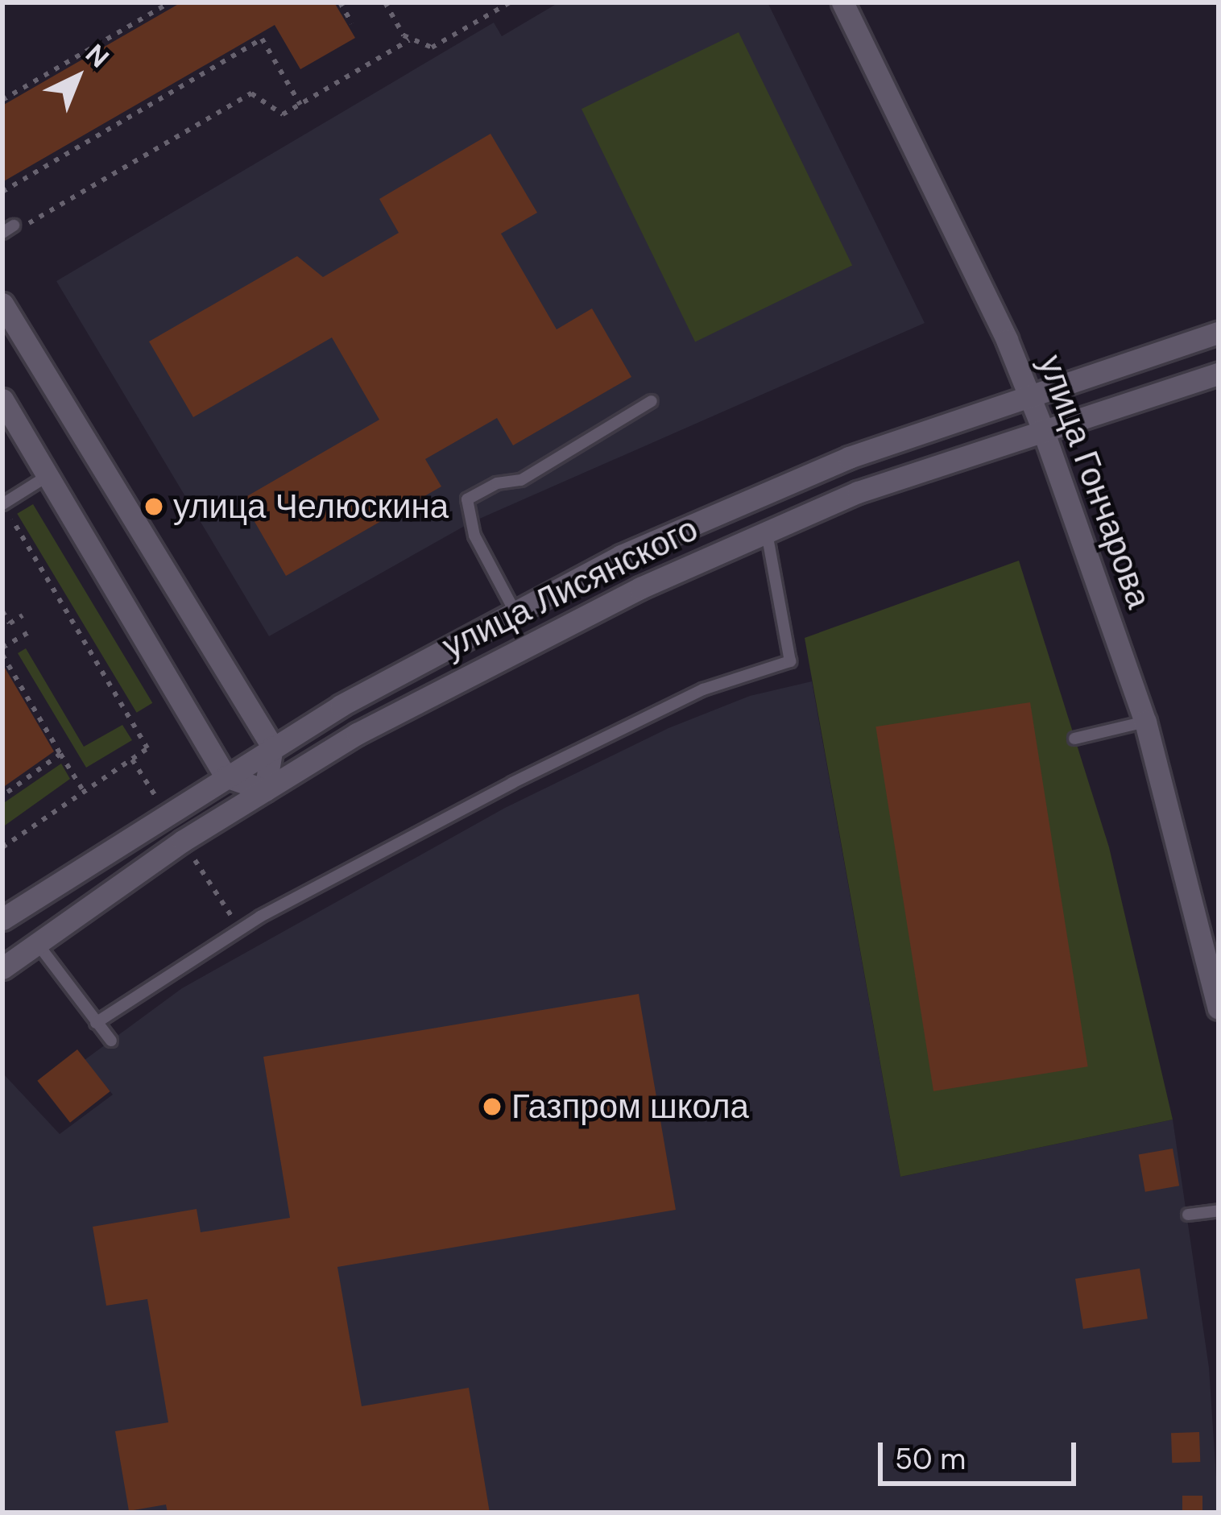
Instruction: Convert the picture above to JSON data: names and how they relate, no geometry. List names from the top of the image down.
{
  "streets": {
    "street": ["улица Гончарова", "улица Лисянского"]
  },
  "crossings": [
    ["улица Гончарова", "улица Лисянского"]
  ],
  "places": ["улица Челюскина", "Газпром школа"],
  "scale_bar": "50 m",
  "north": "top right"
}
